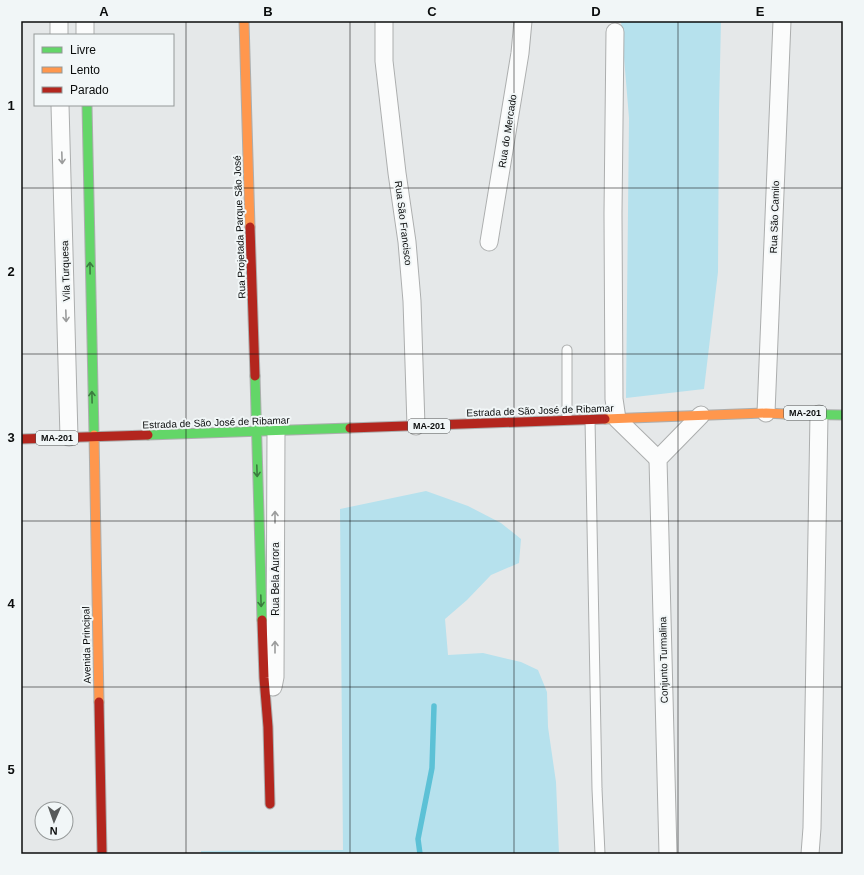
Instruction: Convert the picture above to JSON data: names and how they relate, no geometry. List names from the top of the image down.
{
  "streets": {
    "street": [
      "Rua do Mercado",
      "Rua São Camilo",
      "Rua São Francisco",
      "Rua Projetada Parque São José",
      "Vila Turquesa",
      "Estrada de São José de Ribamar",
      "MA-201",
      "Rua Bela Aurora",
      "Avenida Principal",
      "Conjunto Turmalina"
    ]
  },
  "crossings": [
    ["Rua São Camilo", "Estrada de São José de Ribamar"],
    ["Rua São Francisco", "Estrada de São José de Ribamar"],
    ["Rua Projetada Parque São José", "Estrada de São José de Ribamar"],
    ["Rua Projetada Parque São José", "Rua Bela Aurora"],
    ["Vila Turquesa", "Estrada de São José de Ribamar"],
    ["Estrada de São José de Ribamar", "Rua Bela Aurora"],
    ["Estrada de São José de Ribamar", "Avenida Principal"]
  ],
  "legend": ["Livre", "Lento", "Parado"],
  "north": "bottom",
  "grid": {
    "columns": [
      "A",
      "B",
      "C",
      "D",
      "E"
    ],
    "rows": [
      "1",
      "2",
      "3",
      "4",
      "5"
    ]
  }
}
